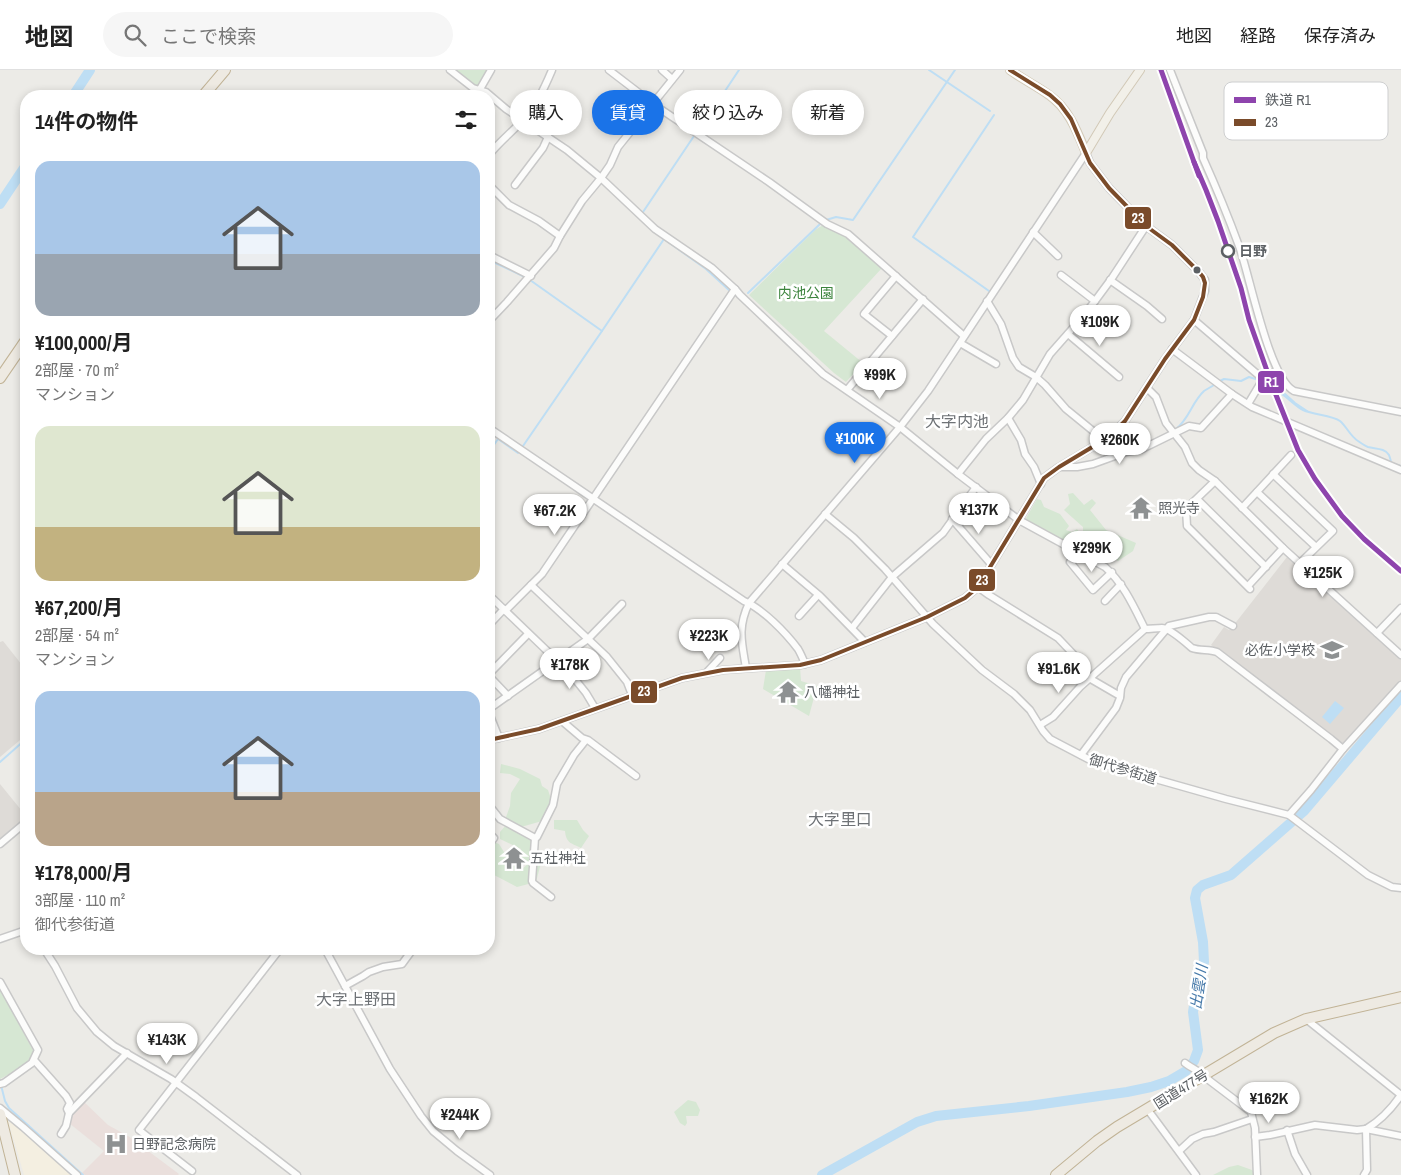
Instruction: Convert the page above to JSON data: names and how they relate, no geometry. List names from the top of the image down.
{
  "streets": {
    "highway": ["国道477号"],
    "street": ["御代参街道"]
  },
  "districts": ["大字内池", "大字里口", "大字上野田"],
  "water": ["出雲川"],
  "parks": ["内池公園"],
  "places": {
    "other": ["日野"],
    "temple": ["照光寺", "八幡神社", "五社神社"],
    "school or university": ["必佐小学校"],
    "hospital": ["日野記念病院"]
  },
  "lines": ["rail line R1", "transit line 23"],
  "legend": ["鉄道 R1", "23"],
  "page": {
    "header": "地図",
    "search": "ここで検索",
    "nav": ["地図", "経路", "保存済み"],
    "chip": [
      "購入",
      "賃貸",
      "絞り込み",
      "新着"
    ],
    "heading": "14件の物件",
    "list": [
      {
        "name": "¥100,000/月",
        "note": "2部屋 · 70 m² · マンション"
      },
      {
        "name": "¥67,200/月",
        "note": "2部屋 · 54 m² · マンション"
      },
      {
        "name": "¥178,000/月",
        "note": "3部屋 · 110 m² · 御代参街道"
      }
    ],
    "price": [
      "¥109K",
      "¥99K",
      "¥100K",
      "¥260K",
      "¥137K",
      "¥67.2K",
      "¥299K",
      "¥125K",
      "¥223K",
      "¥178K",
      "¥91.6K",
      "¥143K",
      "¥162K",
      "¥244K"
    ]
  }
}
